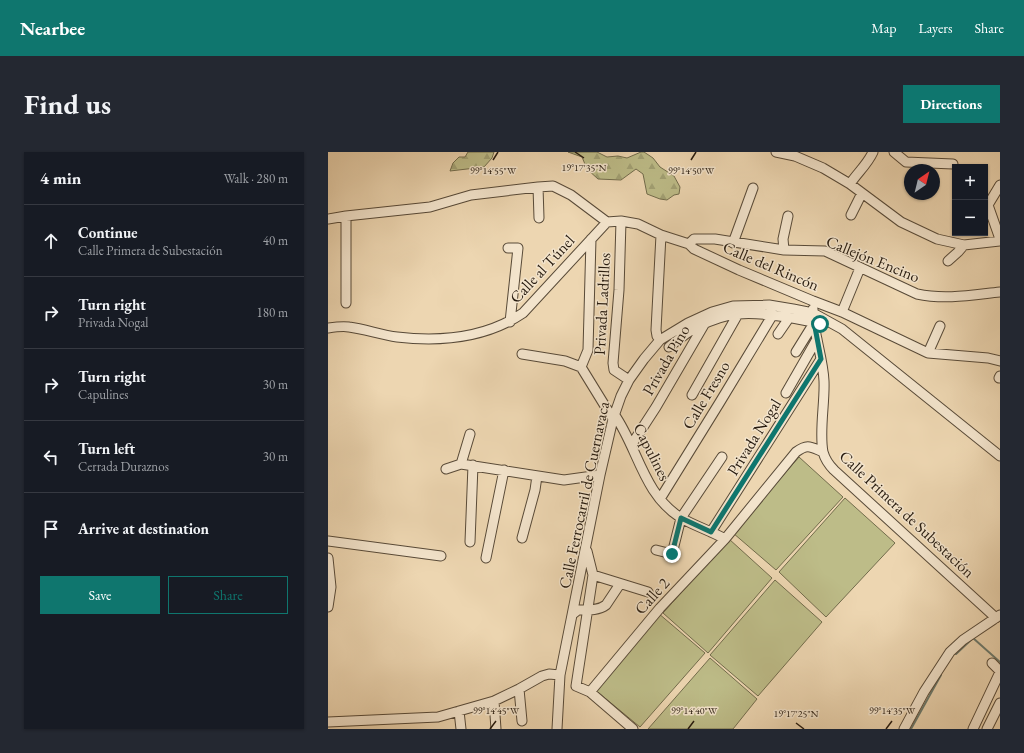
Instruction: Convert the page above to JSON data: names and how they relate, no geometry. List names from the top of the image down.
{
  "streets": {
    "street": [
      "Callejón Encino",
      "Calle del Rincón",
      "Calle al Túnel",
      "Privada Ladrillos",
      "Privada Pino",
      "Calle Fresno",
      "Privada Nogal",
      "Capulines",
      "Calle Ferrocarril de Cuernavaca",
      "Calle Primera de Subestación",
      "Calle 2"
    ]
  },
  "crossings": [
    ["Callejón Encino", "Calle del Rincón"],
    ["Calle del Rincón", "Calle al Túnel"],
    ["Calle del Rincón", "Privada Ladrillos"],
    ["Calle del Rincón", "Calle Primera de Subestación"],
    ["Privada Ladrillos", "Calle Ferrocarril de Cuernavaca"],
    ["Privada Pino", "Capulines"],
    ["Privada Pino", "Calle Ferrocarril de Cuernavaca"],
    ["Calle Fresno", "Capulines"],
    ["Calle Fresno", "Calle Ferrocarril de Cuernavaca"],
    ["Privada Nogal", "Capulines"],
    ["Privada Nogal", "Calle Primera de Subestación"],
    ["Capulines", "Calle Ferrocarril de Cuernavaca"],
    ["Capulines", "Calle 2"],
    ["Calle Ferrocarril de Cuernavaca", "Calle Primera de Subestación"],
    ["Calle Primera de Subestación", "Calle 2"]
  ],
  "north": "top right",
  "page": {
    "header": "Nearbee",
    "nav": ["Map", "Layers", "Share"],
    "buttons": [
      "Directions",
      ["Save", "Share"]
    ],
    "title": "Find us",
    "heading": ["4 min", "Walk · 280 m"],
    "map_buttons": ["+", "−"],
    "list": [
      ["Continue", "Calle Primera de Subestación", "40 m"],
      ["Turn right", "Privada Nogal", "180 m"],
      ["Turn right", "Capulines", "30 m"],
      ["Turn left", "Cerrada Duraznos", "30 m"],
      "Arrive at destination"
    ]
  },
  "coordinates": [
    "19°17'35\"N",
    "99°14'55\"W",
    "99°14'50\"W",
    "99°14'45\"W",
    "99°14'40\"W",
    "99°14'35\"W",
    "19°17'25\"N"
  ]
}
